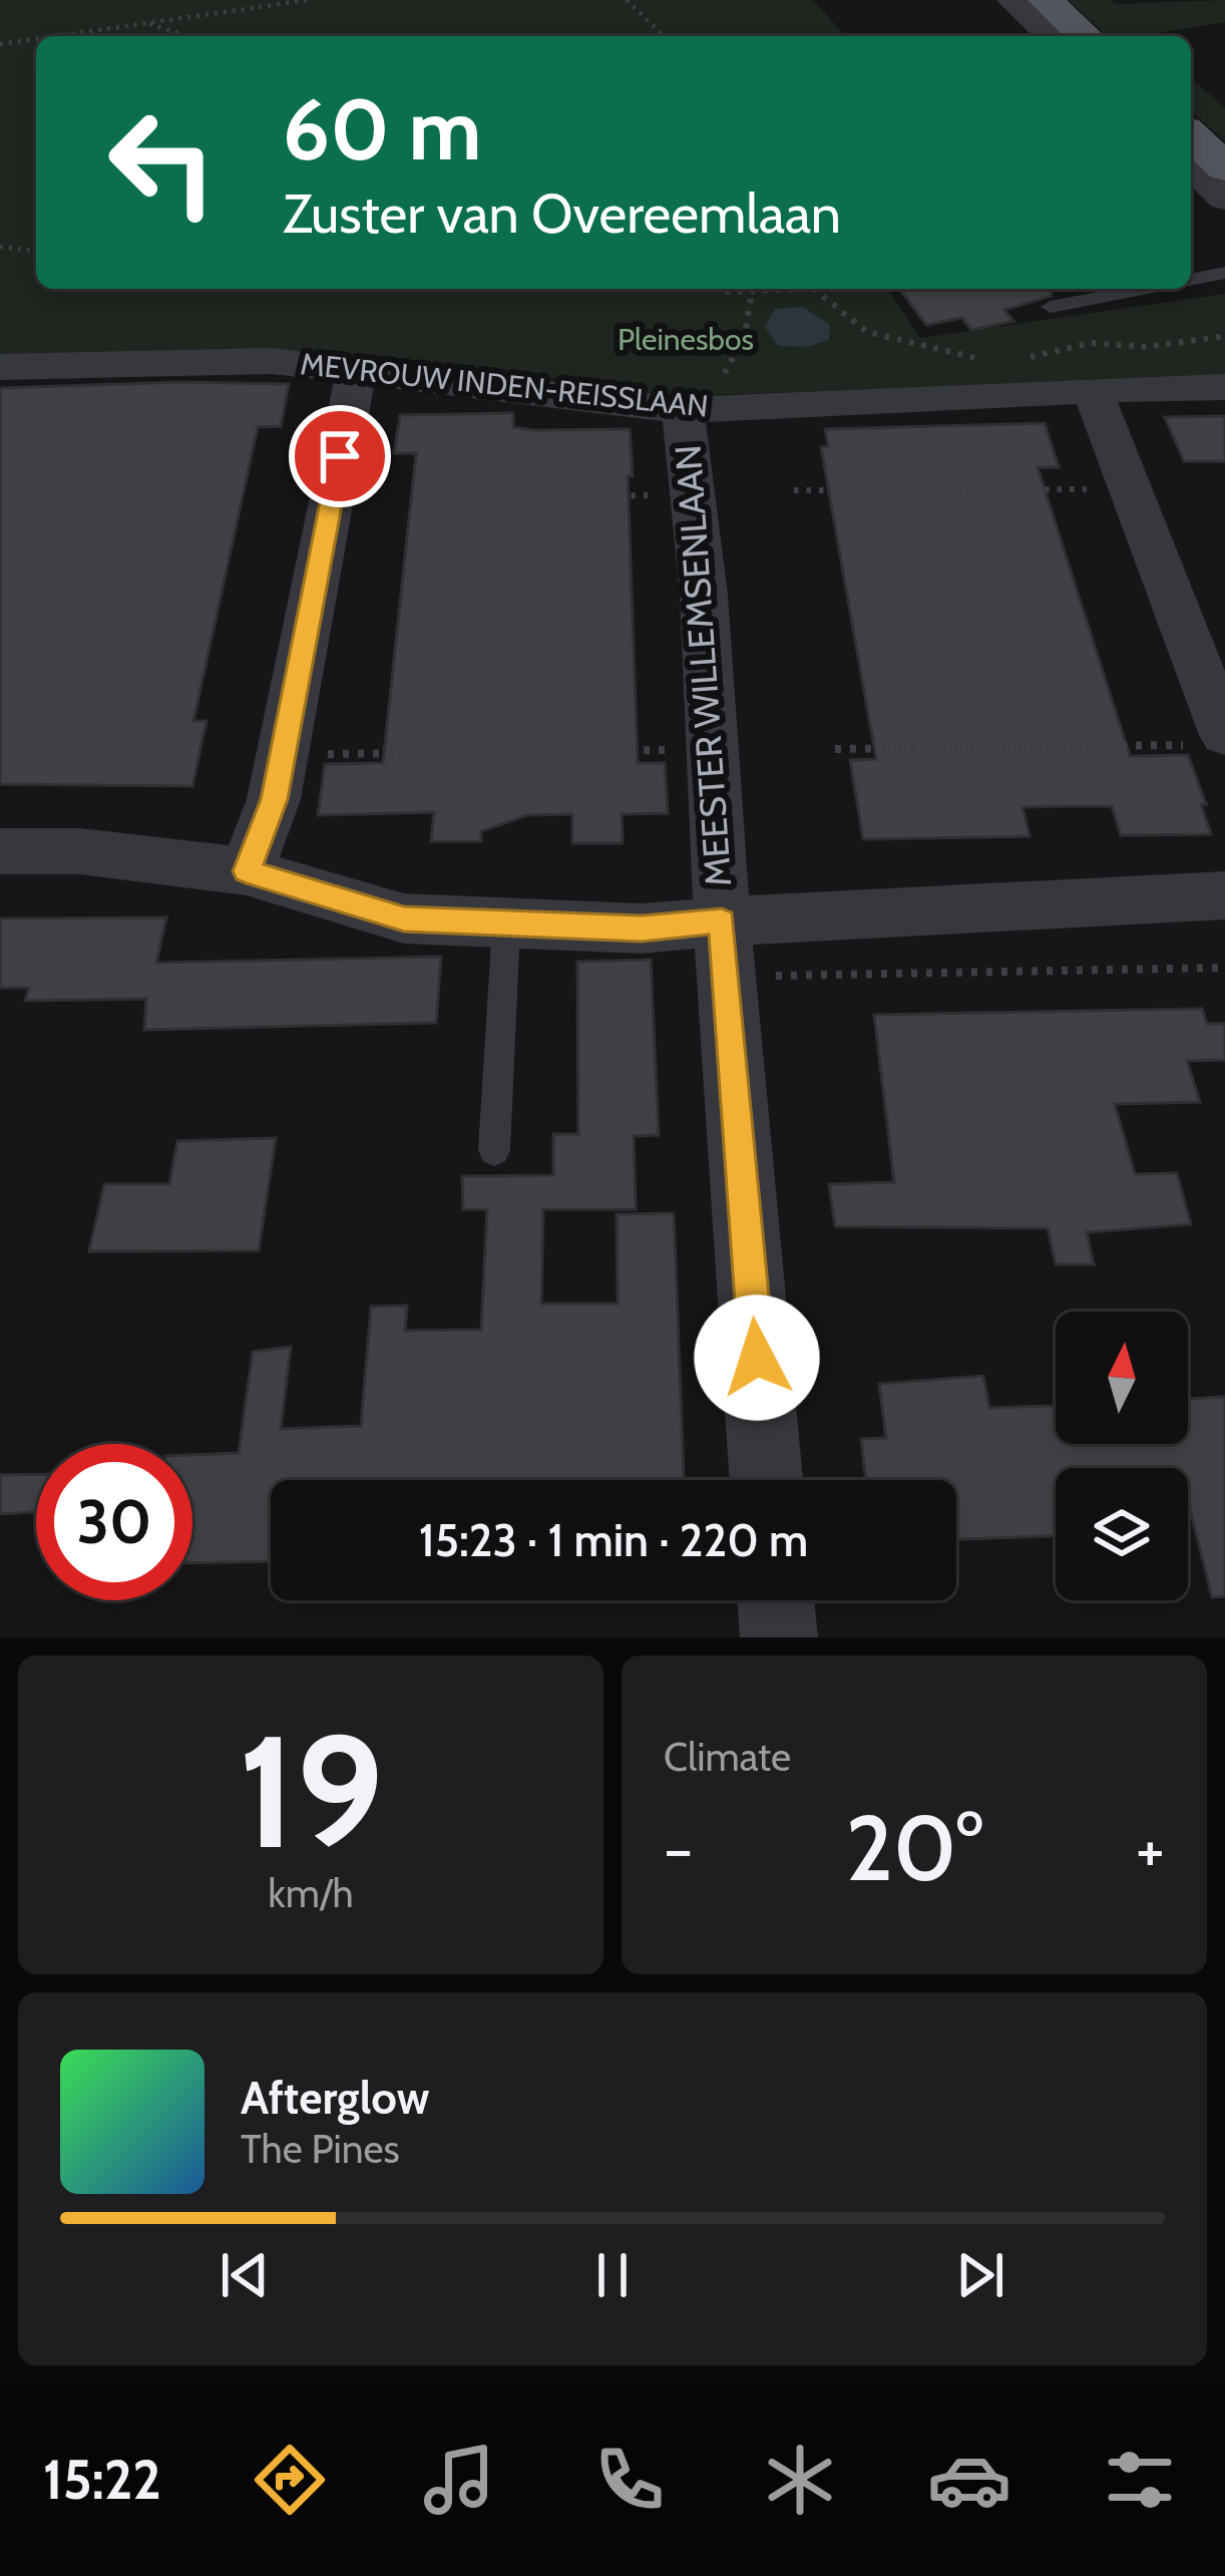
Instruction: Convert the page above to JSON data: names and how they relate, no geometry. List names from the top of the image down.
{
  "streets": {
    "street": ["MEVROUW INDEN-REISSLAAN", "MEESTER WILLEMSENLAAN"]
  },
  "crossings": [
    ["MEVROUW INDEN-REISSLAAN", "MEESTER WILLEMSENLAAN"]
  ],
  "parks": ["Pleinesbos"],
  "north": "top",
  "page": {
    "turn": ["60 m", "Zuster van Overeemlaan"],
    "limit": "30",
    "trip": "15:23 · 1 min · 220 m",
    "tile": [
      ["19", "km/h"],
      "Climate"
    ],
    "heat": ["−", "20°", "+"],
    "song": ["Afterglow", "The Pines"],
    "tabs": "15:22"
  }
}
